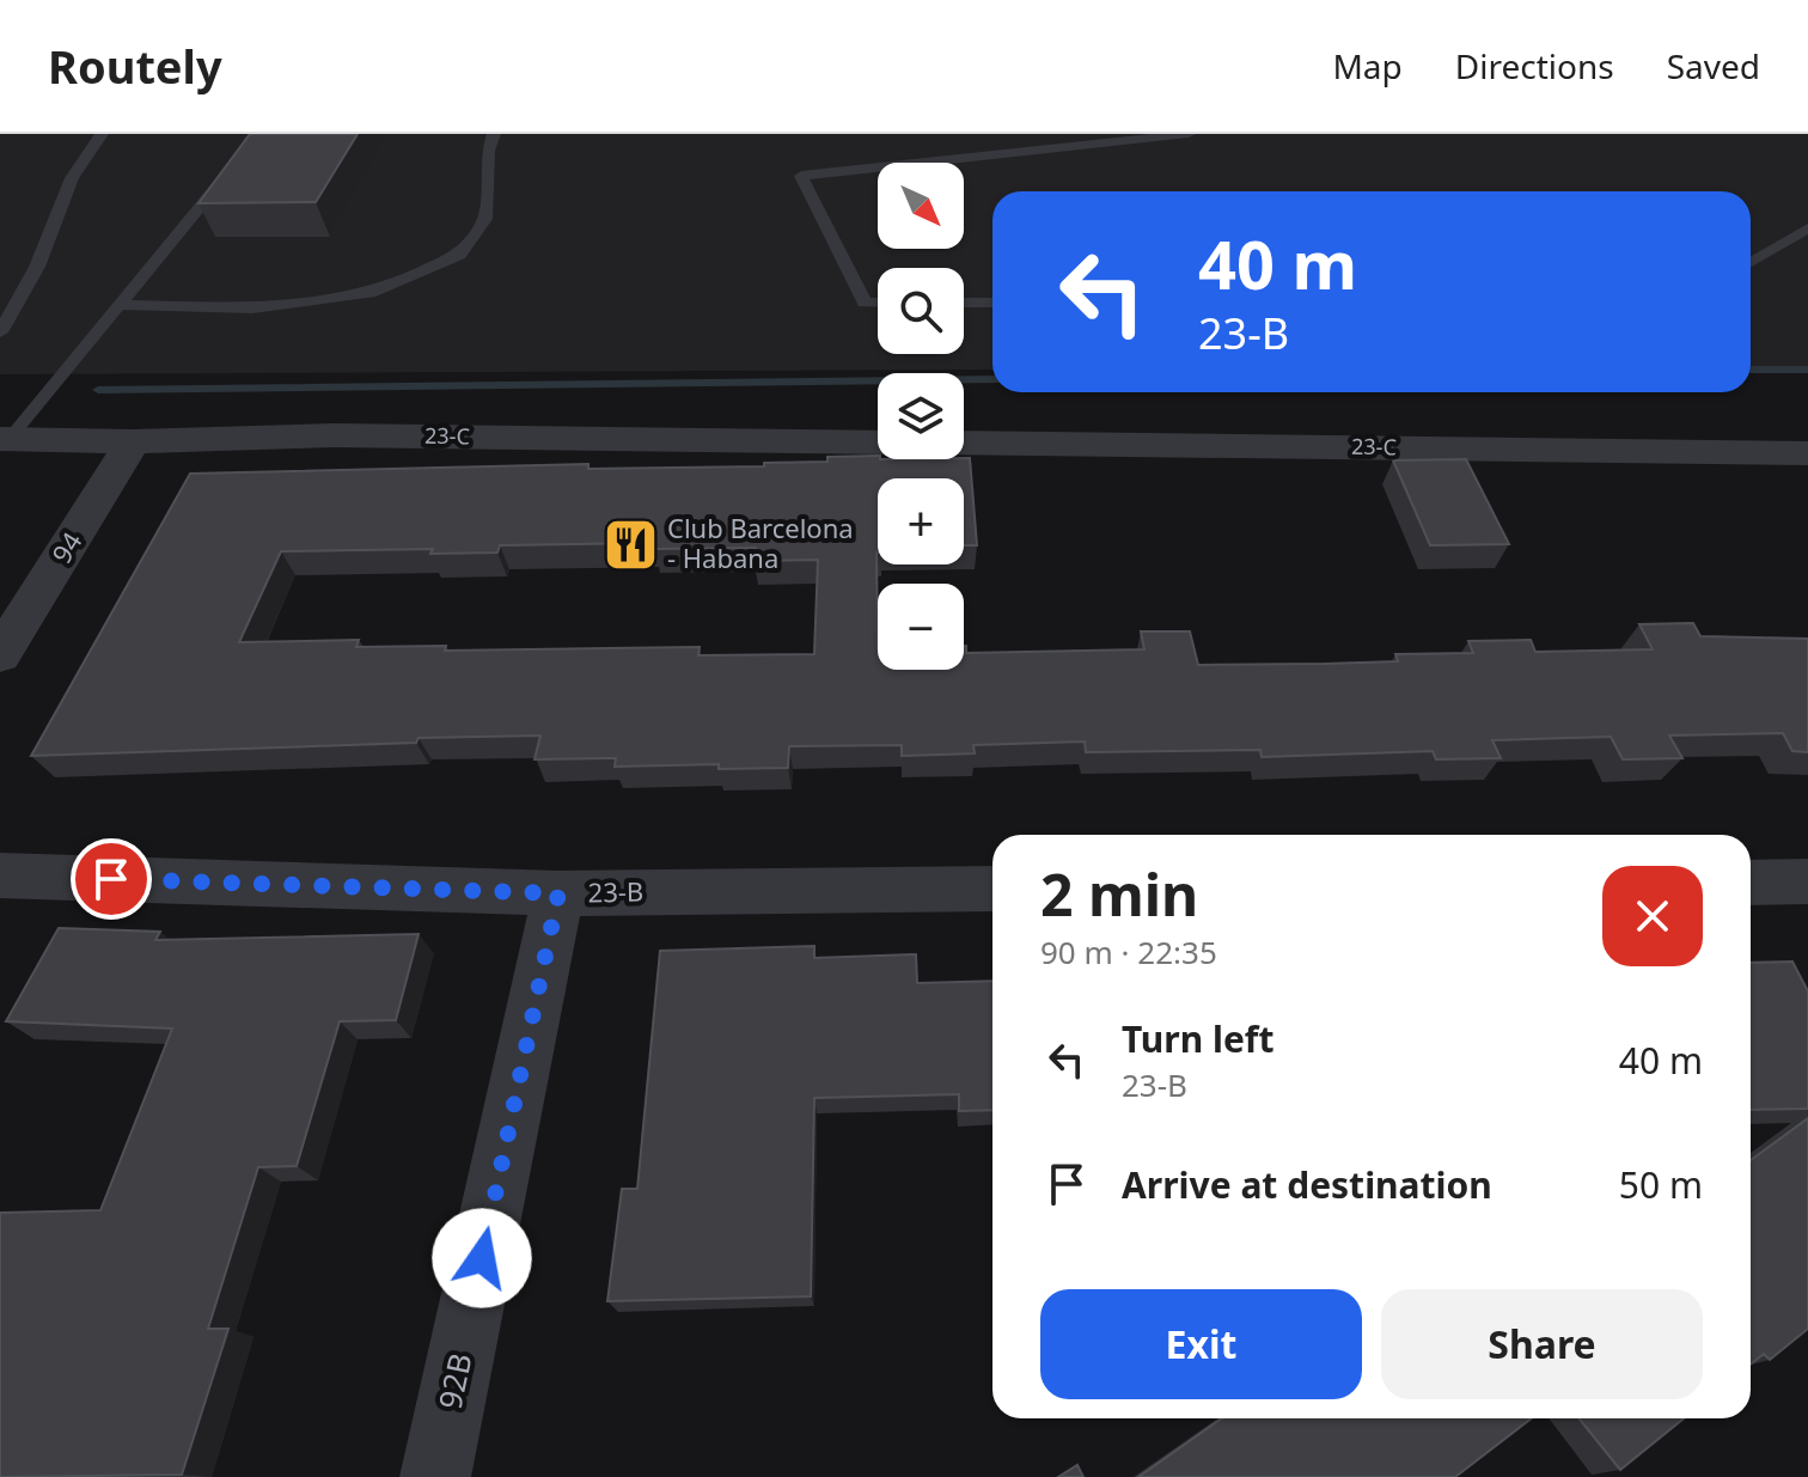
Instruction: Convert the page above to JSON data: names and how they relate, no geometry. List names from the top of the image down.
{
  "streets": {
    "street": [
      "23-C",
      "94",
      "23-B",
      "92B"
    ]
  },
  "crossings": [
    ["23-C", "94"],
    ["23-B", "92B"]
  ],
  "places": {
    "restaurant": ["Club Barcelona - Habana"]
  },
  "north": "bottom right",
  "page": {
    "header": "Routely",
    "nav": ["Map", "Directions", "Saved"],
    "map_buttons": ["+", "−"],
    "turn": ["40 m", "23-B"],
    "heading": ["2 min", "90 m · 22:35"],
    "list": [
      {
        "name": "Turn left",
        "note": "23-B",
        "value": "40 m"
      },
      {
        "name": "Arrive at destination",
        "value": "50 m"
      }
    ],
    "buttons": ["Exit", "Share"]
  }
}
